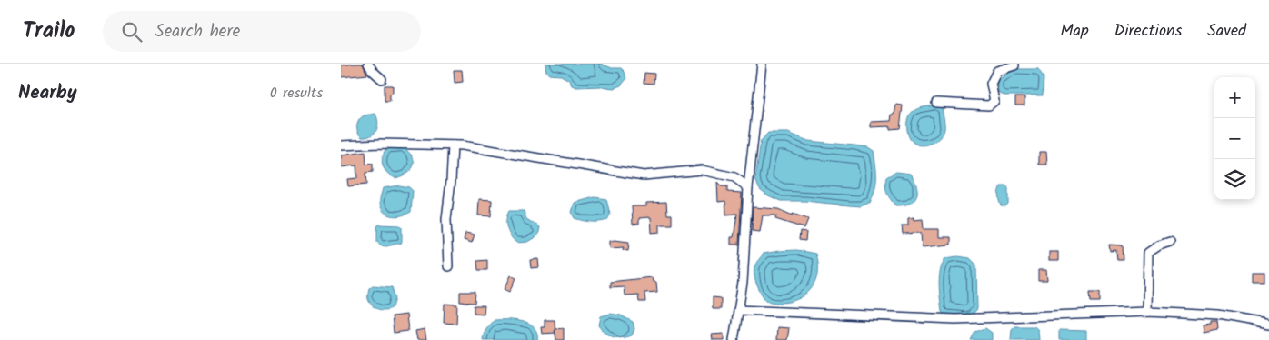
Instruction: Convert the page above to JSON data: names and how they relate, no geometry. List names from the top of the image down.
{
  "page": {
    "header": "Trailo",
    "search": "Search here",
    "nav": ["Map", "Directions", "Saved"],
    "heading": ["Nearby", "0 results"],
    "map_buttons": ["+", "−"]
  }
}
